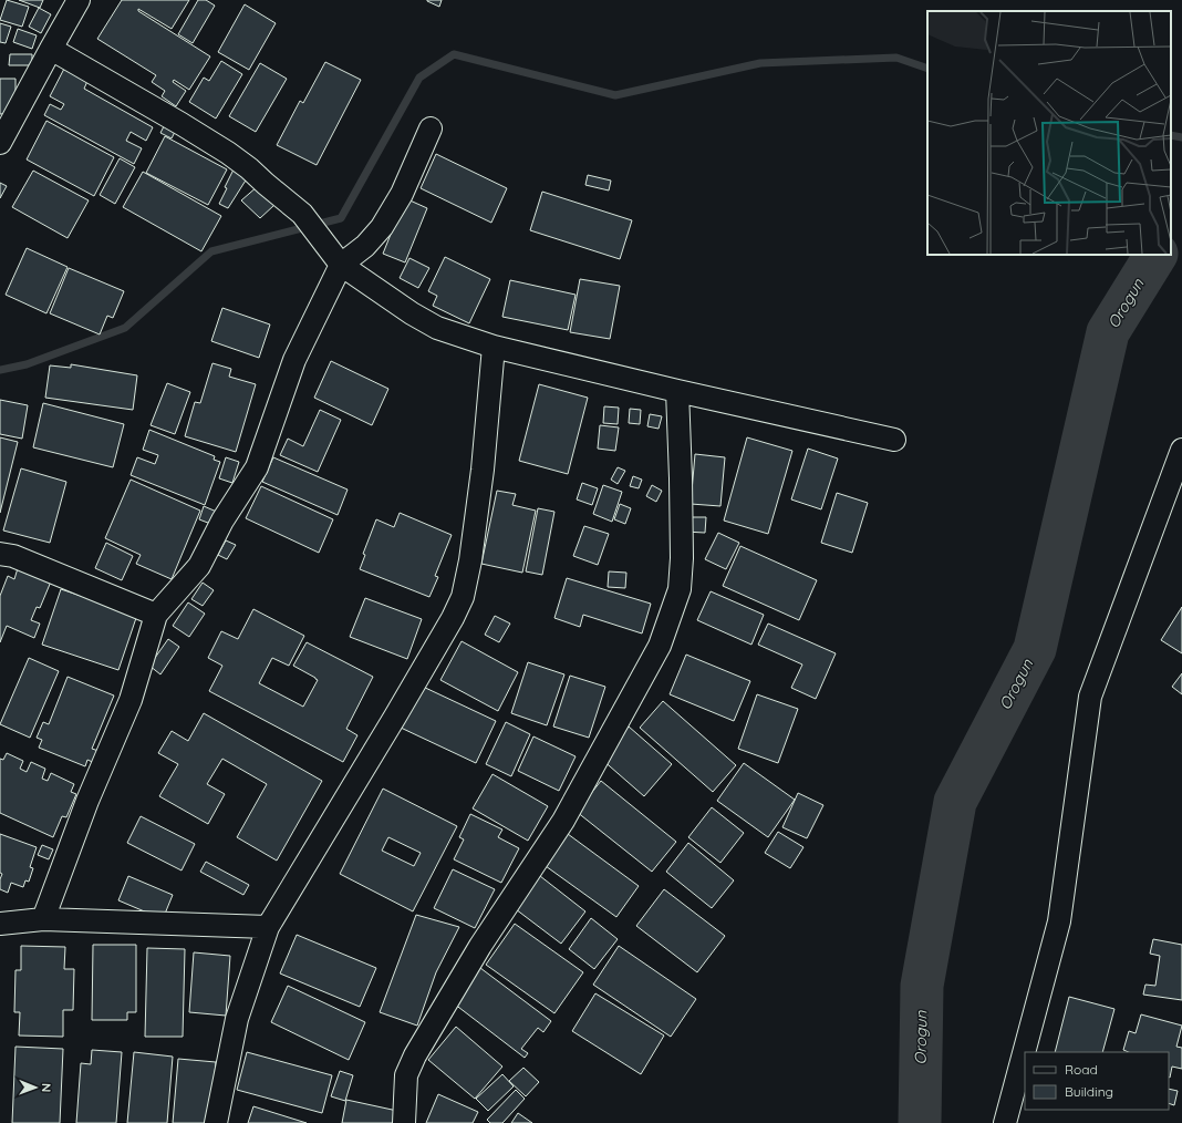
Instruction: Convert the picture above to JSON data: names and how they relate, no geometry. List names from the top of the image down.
{
  "water": ["Orogun"],
  "legend": ["Road", "Building"],
  "north": "right"
}
